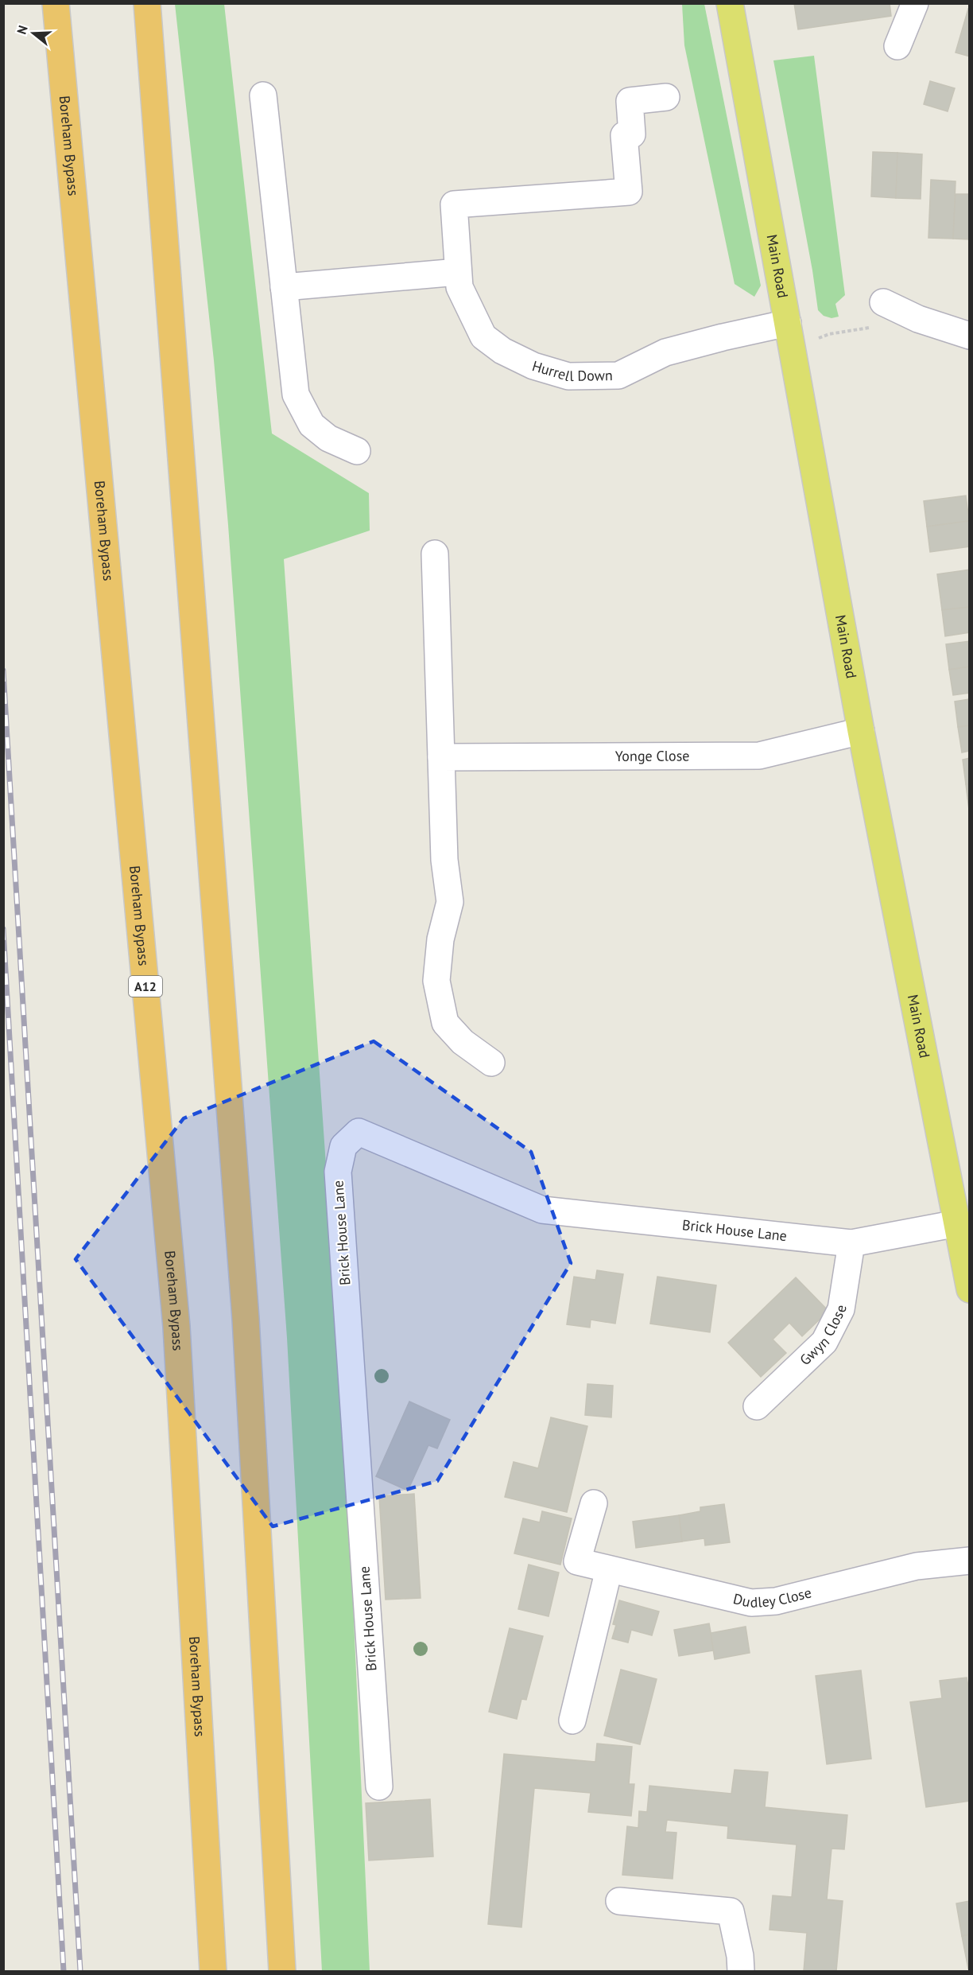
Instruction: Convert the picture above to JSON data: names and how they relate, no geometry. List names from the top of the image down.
{
  "streets": {
    "highway": ["Boreham Bypass", "A12"],
    "main road": ["Main Road"],
    "street": [
      "Hurrell Down",
      "Yonge Close",
      "Brick House Lane",
      "Gwyn Close",
      "Dudley Close"
    ]
  },
  "crossings": [
    ["Main Road", "Hurrell Down"],
    ["Main Road", "Yonge Close"],
    ["Main Road", "Brick House Lane"],
    ["Brick House Lane", "Gwyn Close"]
  ],
  "north": "left"
}
